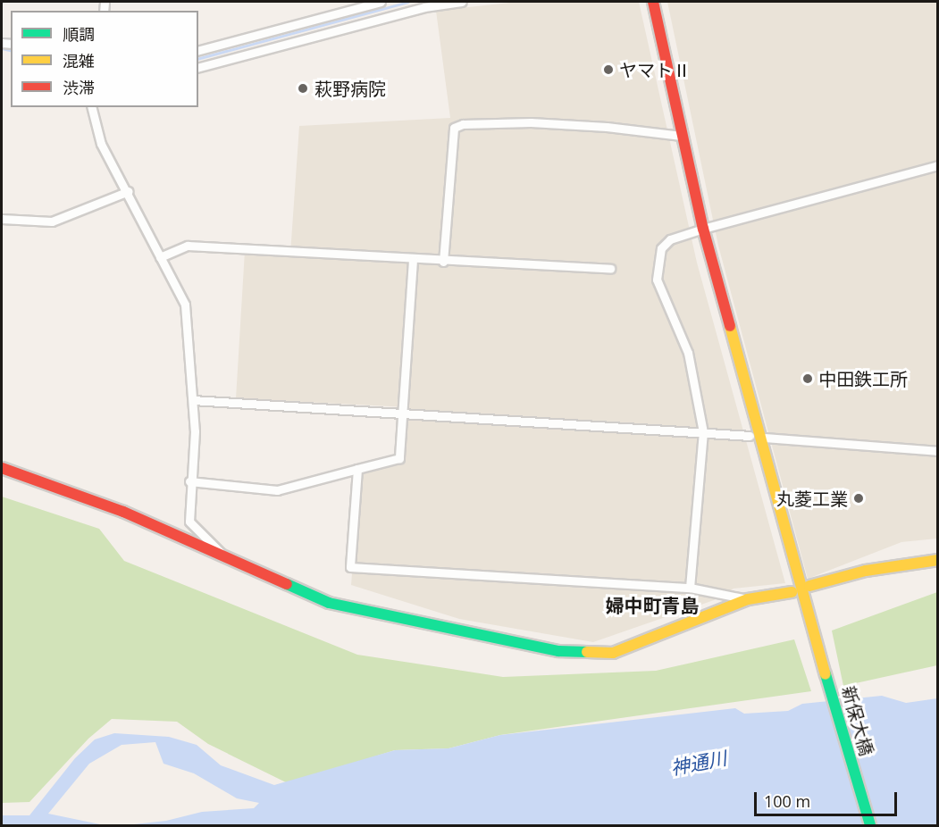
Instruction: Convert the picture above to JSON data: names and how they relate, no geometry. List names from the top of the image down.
{
  "streets": {
    "street": ["新保大橋"]
  },
  "districts": ["婦中町青島"],
  "water": ["神通川"],
  "places": [
    "ヤマトⅡ",
    "萩野病院",
    "中田鉄工所",
    "丸菱工業"
  ],
  "legend": ["順調", "混雑", "渋滞"],
  "scale_bar": "100 m"
}
